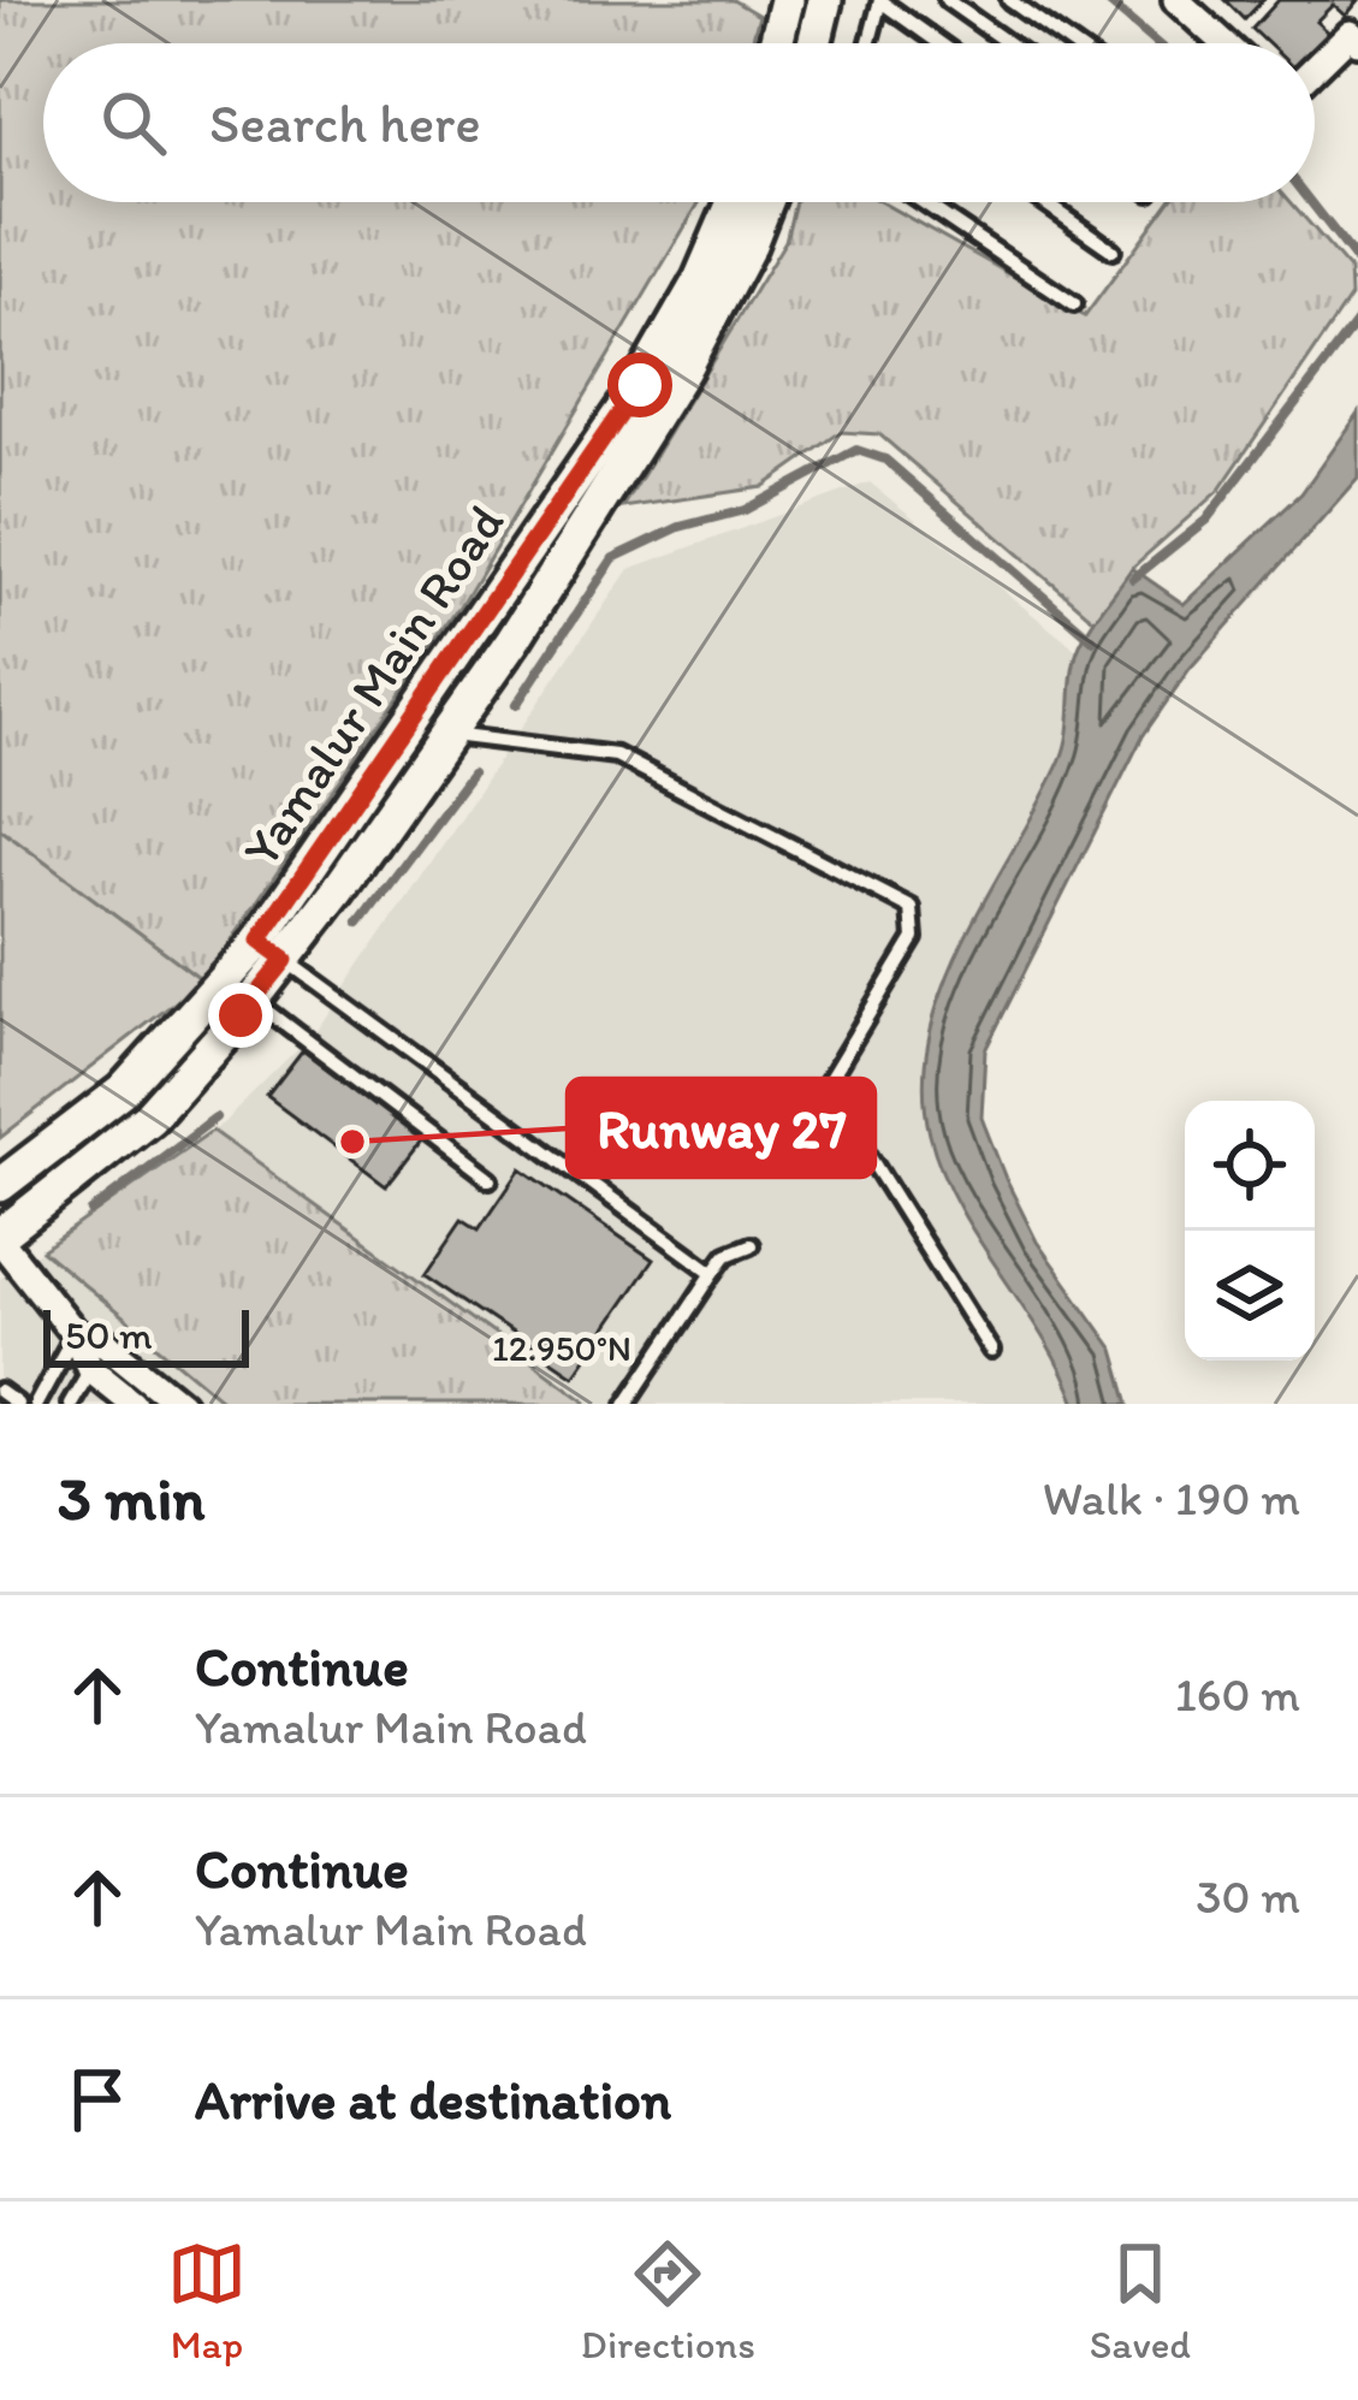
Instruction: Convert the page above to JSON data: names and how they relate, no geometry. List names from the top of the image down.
{
  "streets": {
    "street": ["Yamalur Main Road"]
  },
  "places": ["Runway 27"],
  "scale_bar": "50 m",
  "page": {
    "search": "Search here",
    "scale": "50 m",
    "heading": ["3 min", "Walk · 190 m"],
    "list": [
      ["Continue", "Yamalur Main Road", "160 m"],
      ["Continue", "Yamalur Main Road", "30 m"],
      "Arrive at destination"
    ],
    "nav": ["Map", "Directions", "Saved"]
  },
  "coordinates": ["12.950°N"]
}
